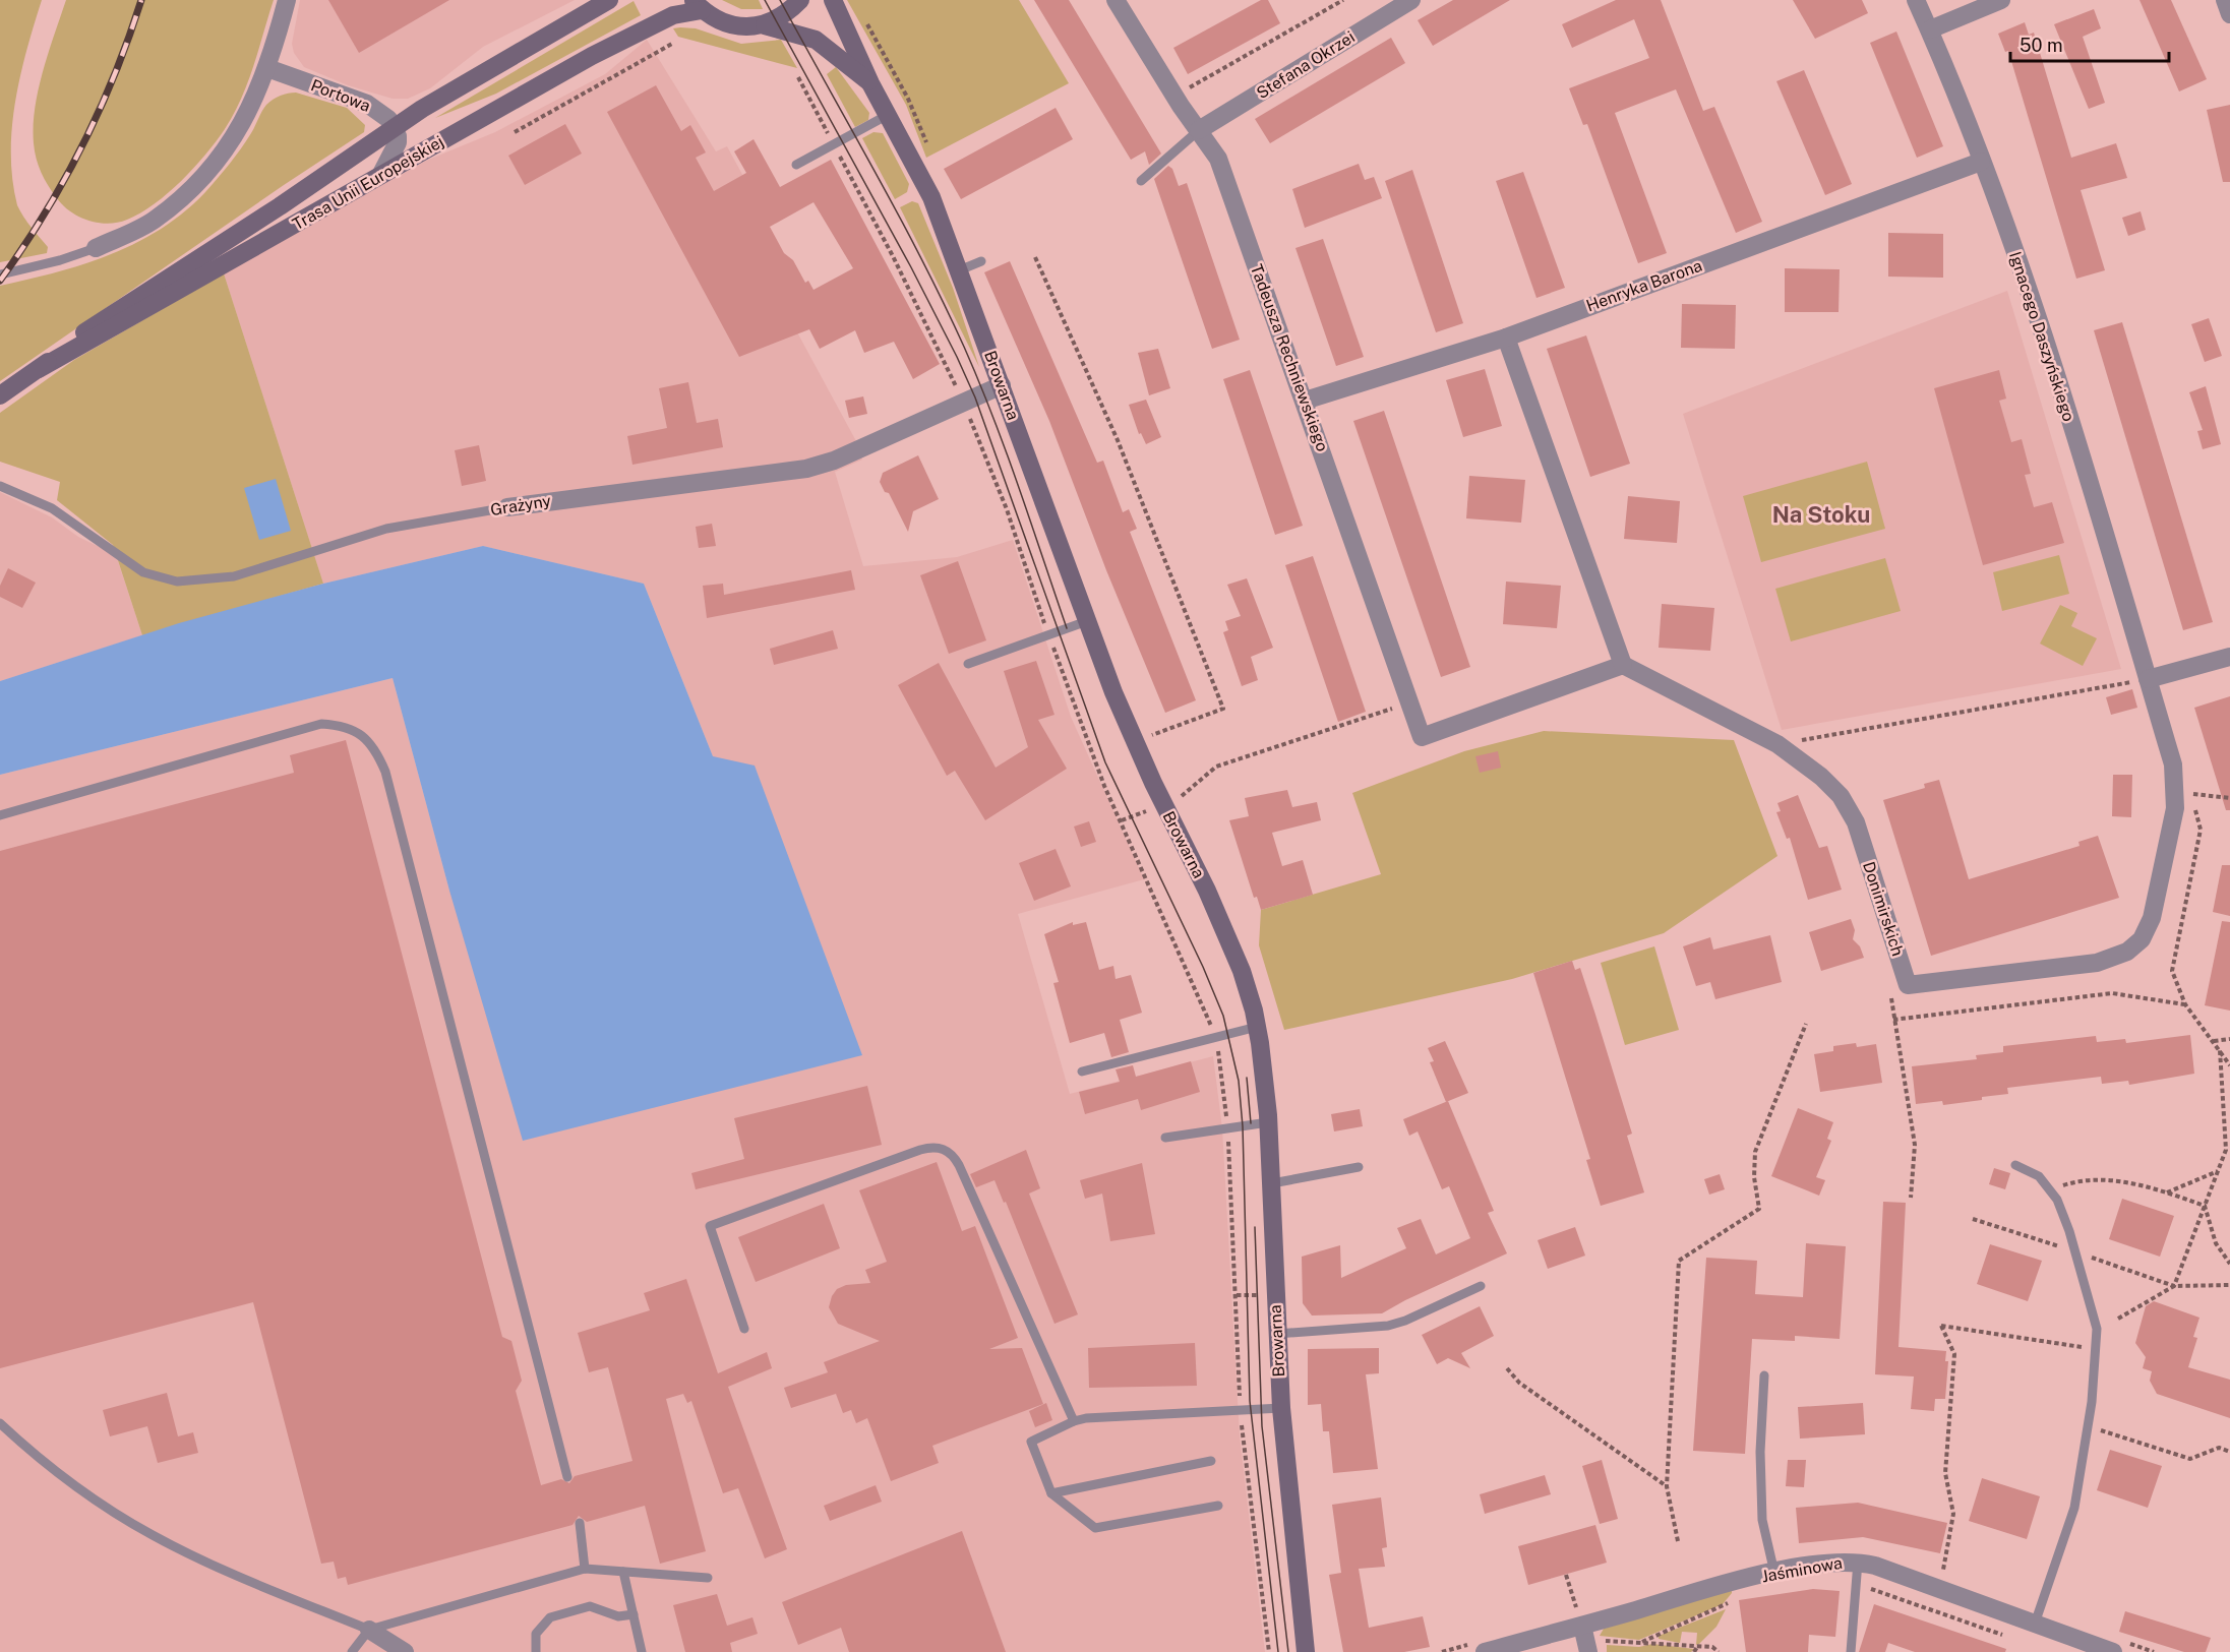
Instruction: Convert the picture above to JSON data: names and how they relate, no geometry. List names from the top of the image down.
{
  "streets": {
    "main road": ["Trasa Unii Europejskiej", "Browarna"],
    "street": [
      "Stefana Okrzei",
      "Portowa",
      "Henryka Barona",
      "Ignacego Daszyńskiego",
      "Tadeusza Rechniewskiego",
      "Grażyny",
      "Donimirskich",
      "Jaśminowa"
    ]
  },
  "crossings": [
    ["Stefana Okrzei", "Tadeusza Rechniewskiego"],
    ["Portowa", "Trasa Unii Europejskiej"],
    ["Trasa Unii Europejskiej", "Browarna"],
    ["Henryka Barona", "Ignacego Daszyńskiego"],
    ["Henryka Barona", "Tadeusza Rechniewskiego"],
    ["Ignacego Daszyńskiego", "Donimirskich"],
    ["Tadeusza Rechniewskiego", "Donimirskich"],
    ["Browarna", "Grażyny"]
  ],
  "districts": ["Na Stoku"],
  "scale_bar": "50 m"
}
